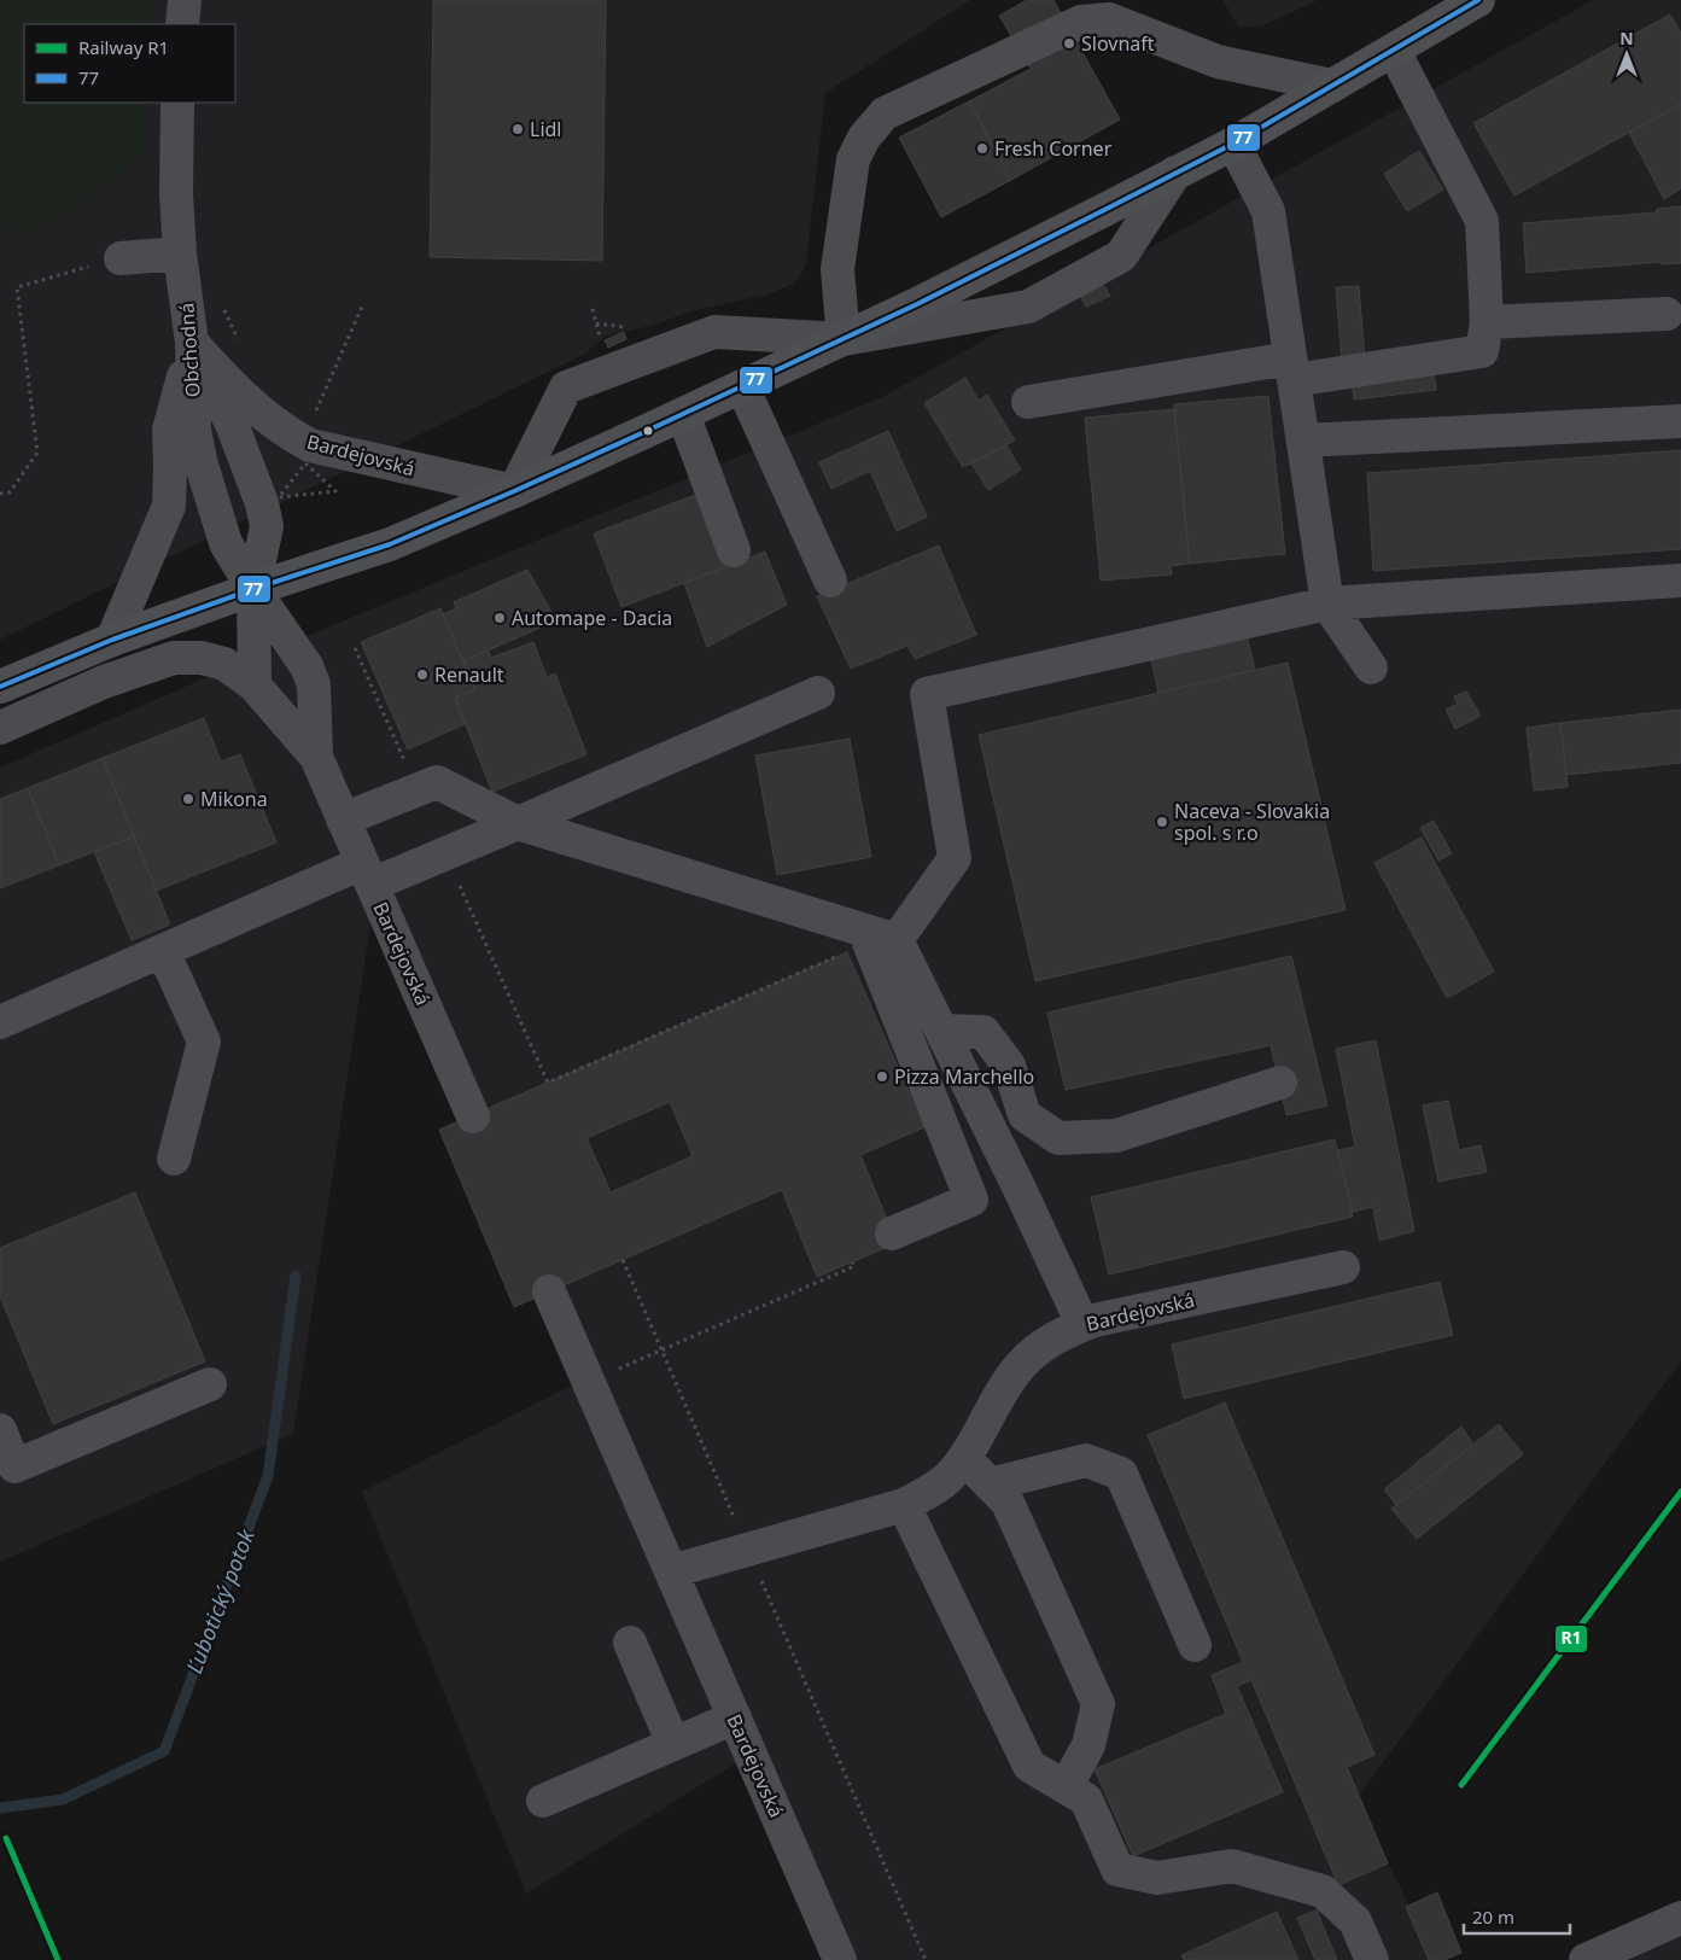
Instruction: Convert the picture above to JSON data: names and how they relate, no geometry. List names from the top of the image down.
{
  "streets": {
    "street": ["Obchodná", "Bardejovská"]
  },
  "crossings": [
    ["Obchodná", "Bardejovská"]
  ],
  "water": ["Ľubotický potok"],
  "places": [
    "Slovnaft",
    "Lidl",
    "Fresh Corner",
    "Automape - Dacia",
    "Renault",
    "Mikona",
    "Naceva - Slovakia spol. s r.o",
    "Pizza Marchello"
  ],
  "lines": ["transit line 77", "rail line R1"],
  "legend": ["Railway R1", "77"],
  "scale_bar": "20 m",
  "north": "top"
}
